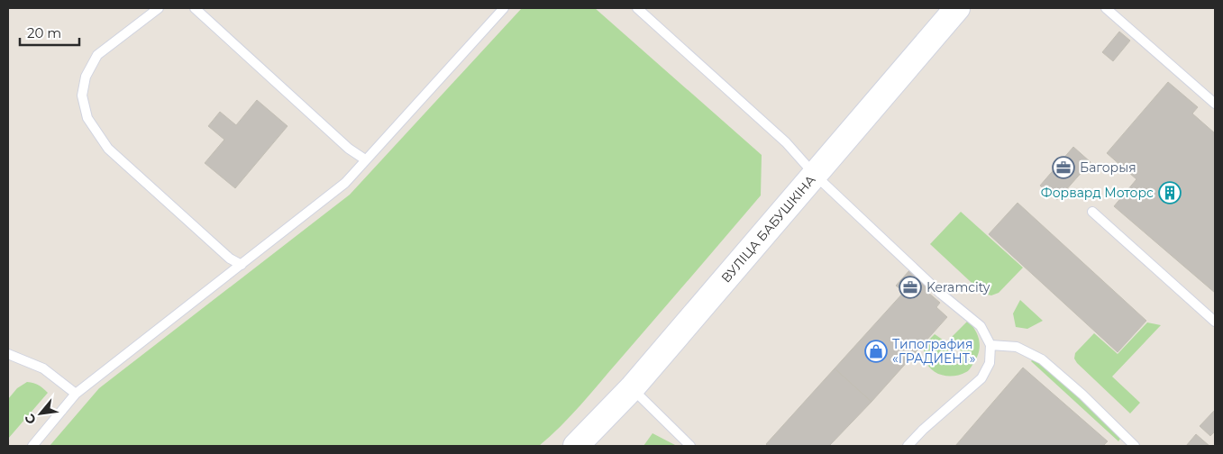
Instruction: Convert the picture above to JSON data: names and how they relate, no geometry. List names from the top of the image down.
{
  "streets": {
    "street": ["ВУЛІЦА БАБУШКІНА"]
  },
  "places": {
    "office": ["Багорыя", "Keramcity"],
    "building": ["Форвард Моторс"],
    "shop": ["Типография «ГРАДИЕНТ»"]
  },
  "scale_bar": "20 m",
  "north": "bottom left"
}
